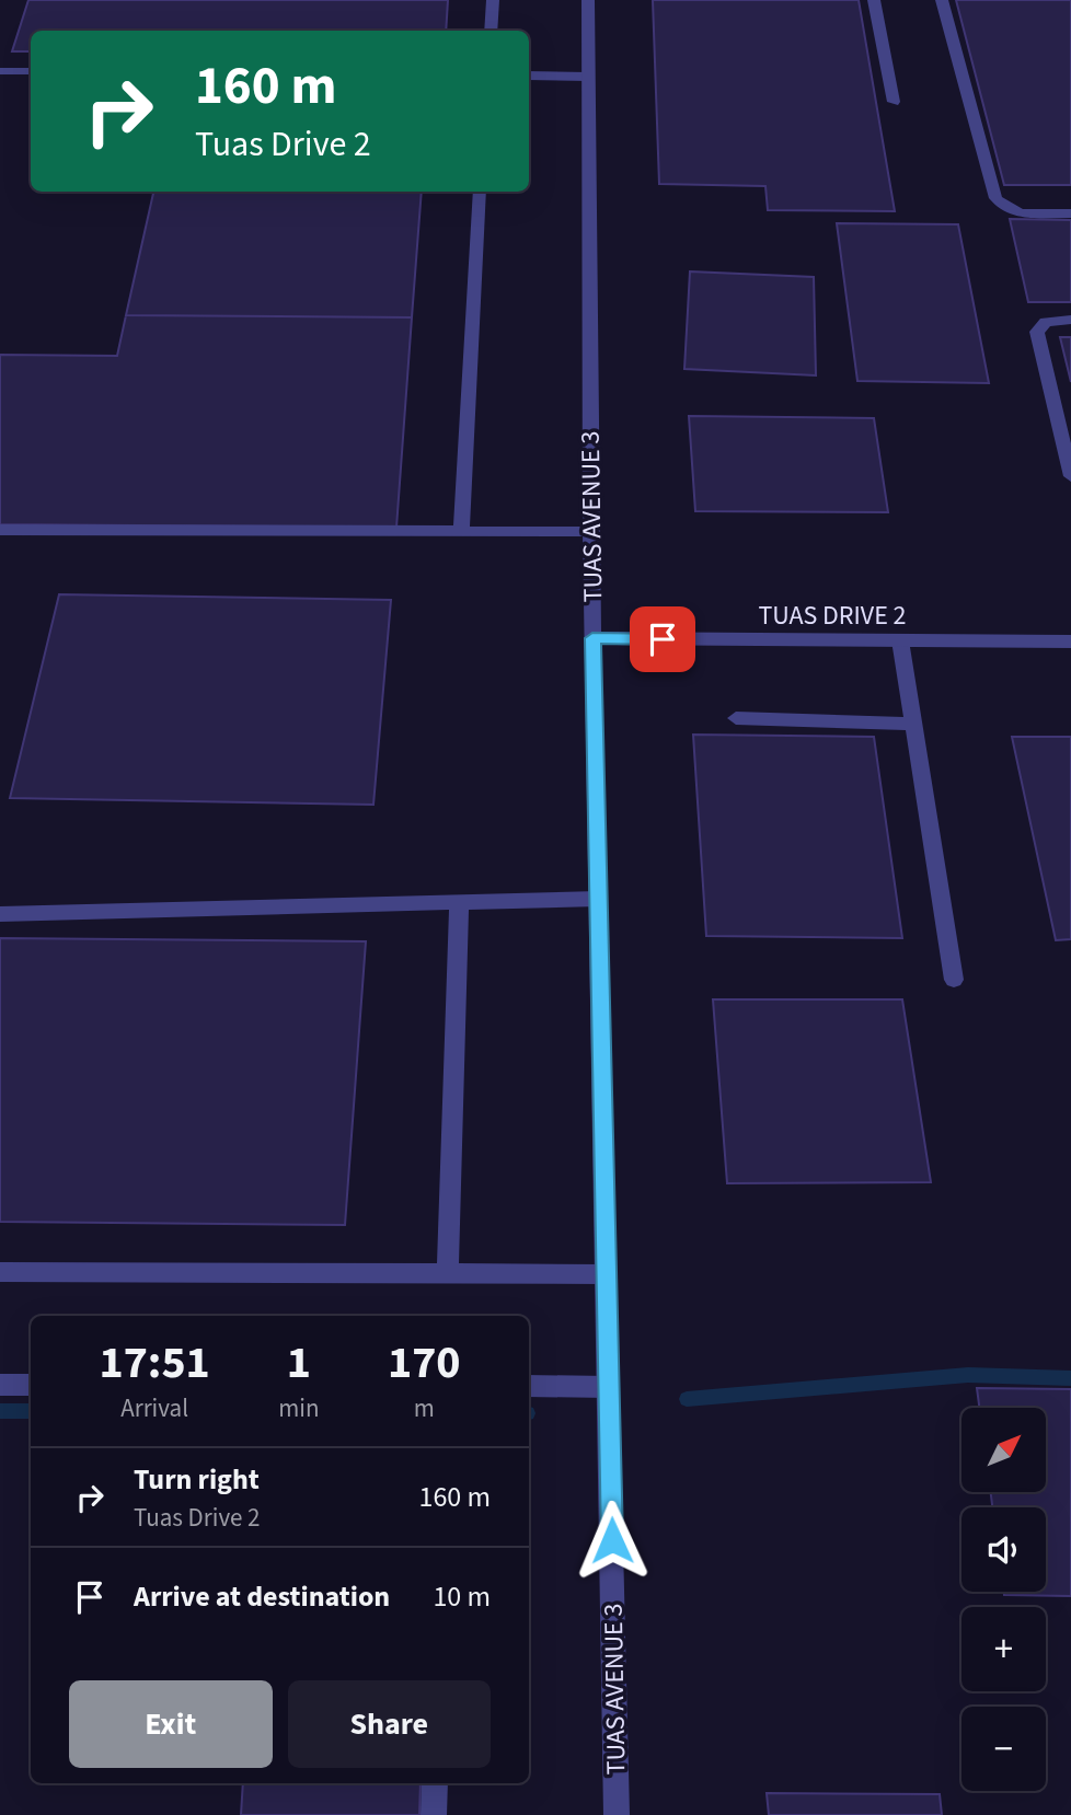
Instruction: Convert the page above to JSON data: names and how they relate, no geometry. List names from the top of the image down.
{
  "streets": {
    "street": ["TUAS AVENUE 3", "TUAS DRIVE 2"]
  },
  "crossings": [
    ["TUAS AVENUE 3", "TUAS DRIVE 2"]
  ],
  "north": "top right",
  "page": {
    "turn": ["160 m", "Tuas Drive 2"],
    "eta": [
      "17:51",
      "Arrival",
      "1",
      "min",
      "170",
      "m"
    ],
    "map_buttons": ["+", "−"],
    "list": [
      {
        "name": "Turn right",
        "note": "Tuas Drive 2",
        "value": "160 m"
      },
      {
        "name": "Arrive at destination",
        "value": "10 m"
      }
    ],
    "buttons": ["Exit", "Share"]
  }
}
